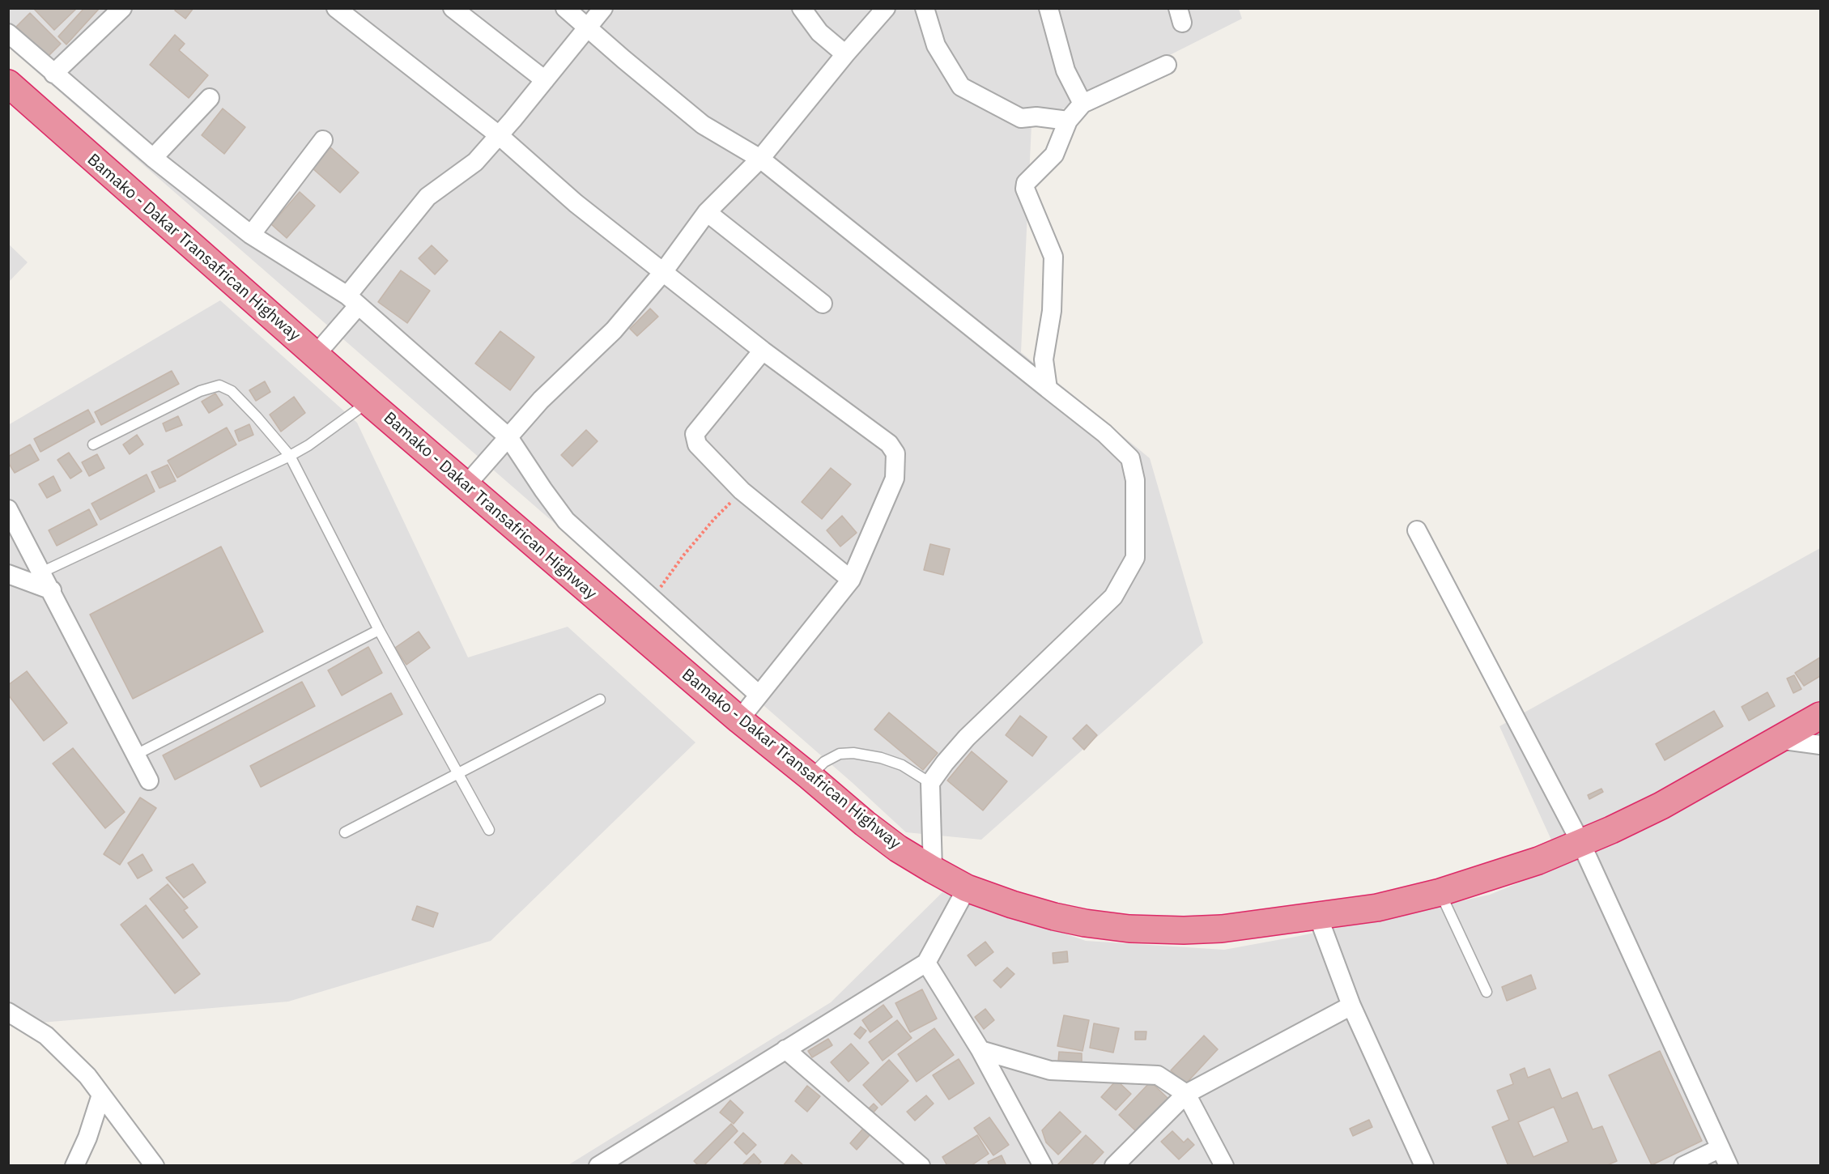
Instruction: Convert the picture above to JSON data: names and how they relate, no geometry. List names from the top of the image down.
{
  "streets": {
    "highway": ["Bamako - Dakar Transafrican Highway"]
  }
}
